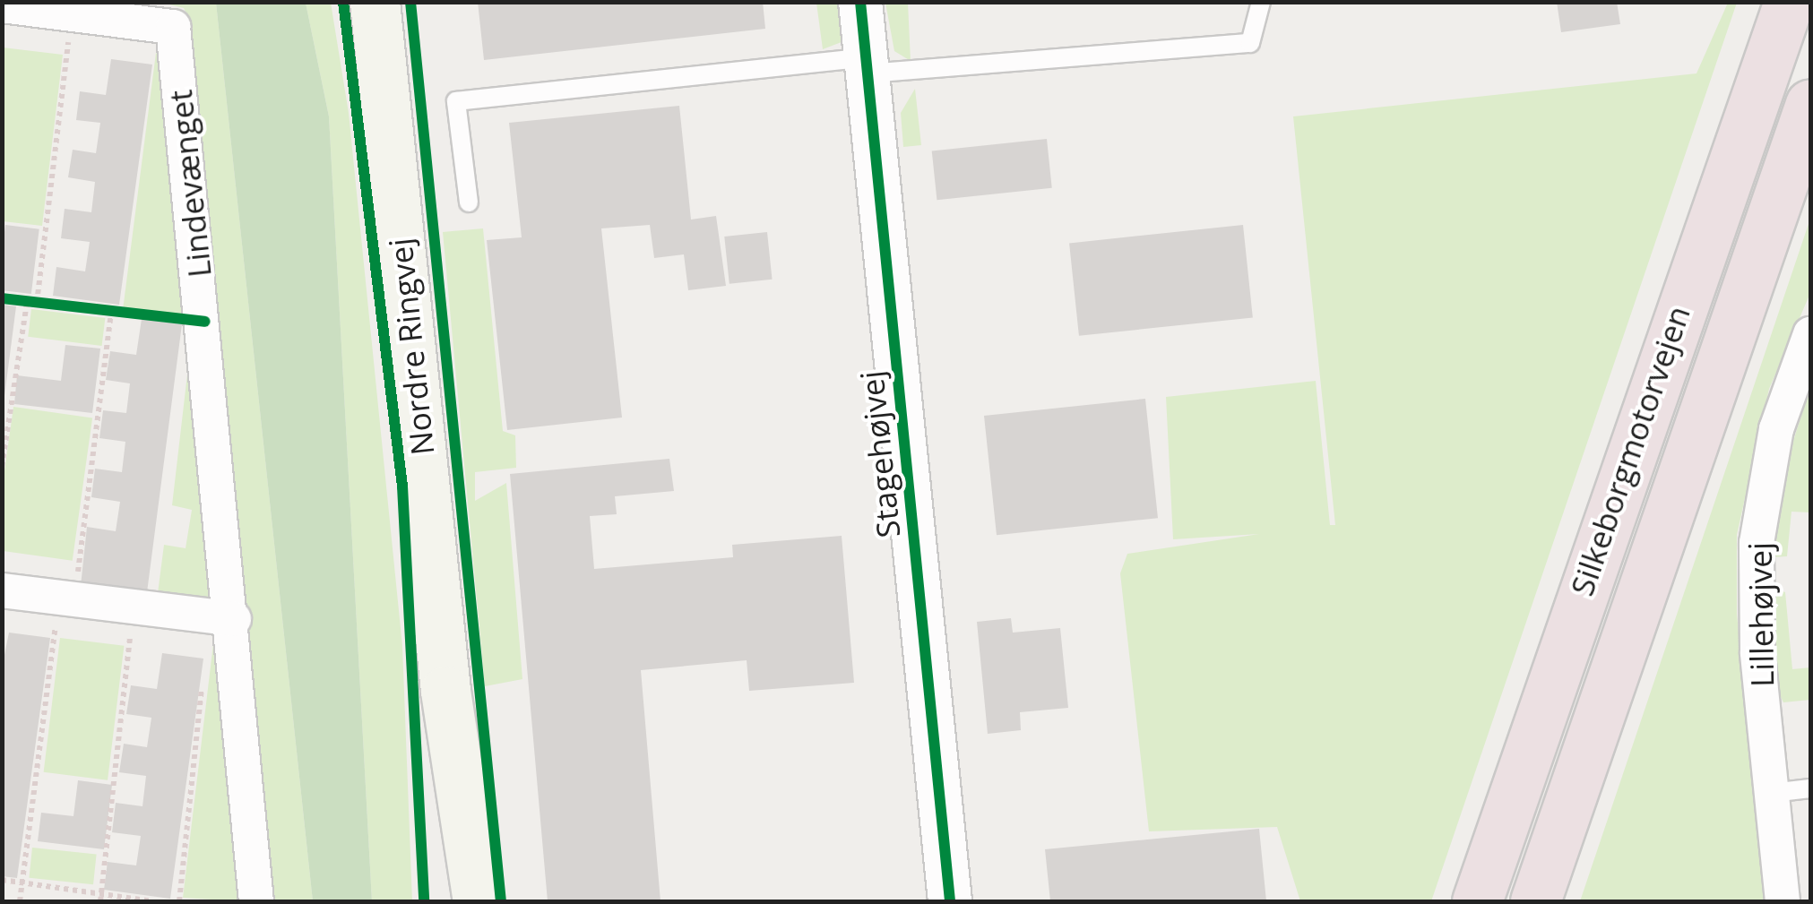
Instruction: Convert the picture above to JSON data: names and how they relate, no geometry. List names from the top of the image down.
{
  "streets": {
    "highway": ["Silkeborgmotorvejen"],
    "main road": ["Nordre Ringvej"],
    "street": ["Lindevænget", "Stagehøjvej", "Lillehøjvej"]
  }
}
